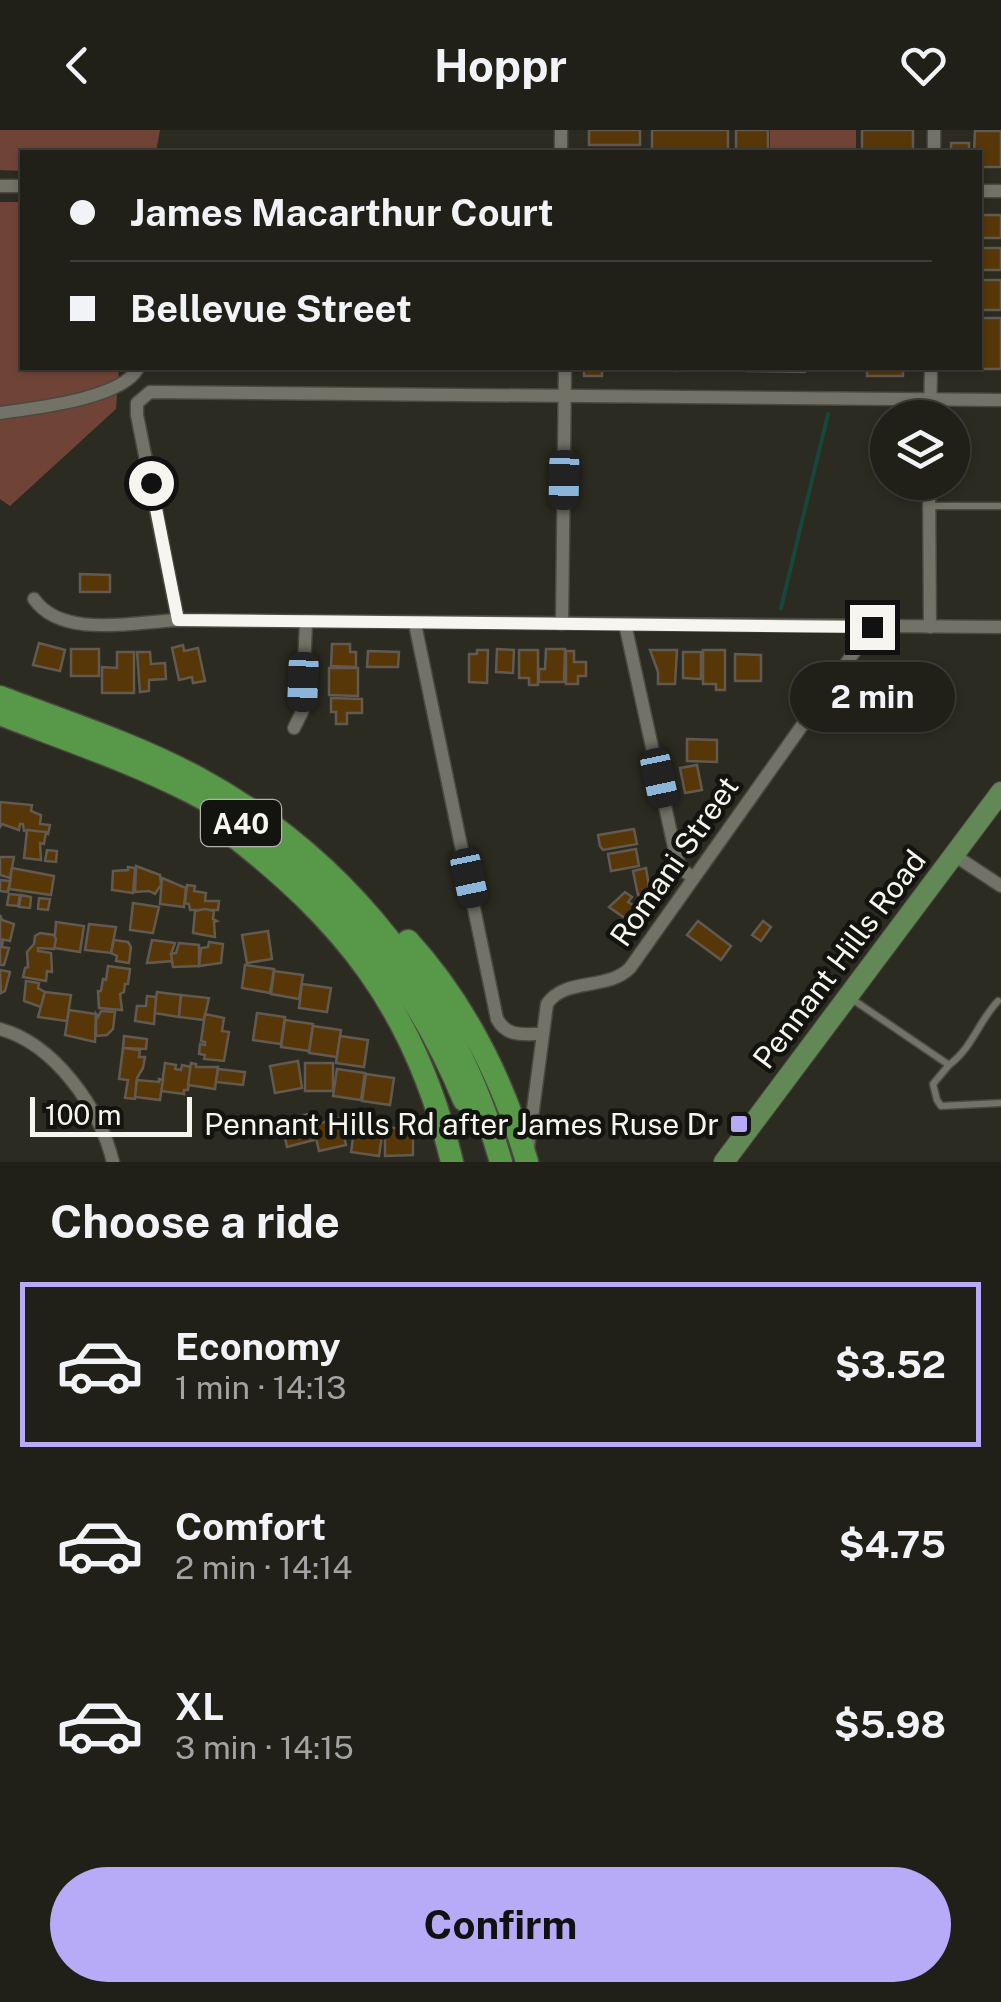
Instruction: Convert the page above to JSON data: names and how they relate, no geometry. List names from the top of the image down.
{
  "streets": {
    "highway": ["A40"],
    "main road": ["Pennant Hills Road"],
    "street": ["Romani Street"]
  },
  "places": {
    "transit": ["Pennant Hills Rd after James Ruse Dr"]
  },
  "scale_bar": "100 m",
  "page": {
    "header": "Hoppr",
    "banner": ["James Macarthur Court", "Bellevue Street"],
    "bubble": "2 min",
    "scale": "100 m",
    "heading": "Choose a ride",
    "list": [
      {
        "name": "Economy",
        "note": "1 min · 14:13",
        "value": "$3.52"
      },
      {
        "name": "Comfort",
        "note": "2 min · 14:14",
        "value": "$4.75"
      },
      {
        "name": "XL",
        "note": "3 min · 14:15",
        "value": "$5.98"
      }
    ],
    "buttons": "Confirm"
  }
}
